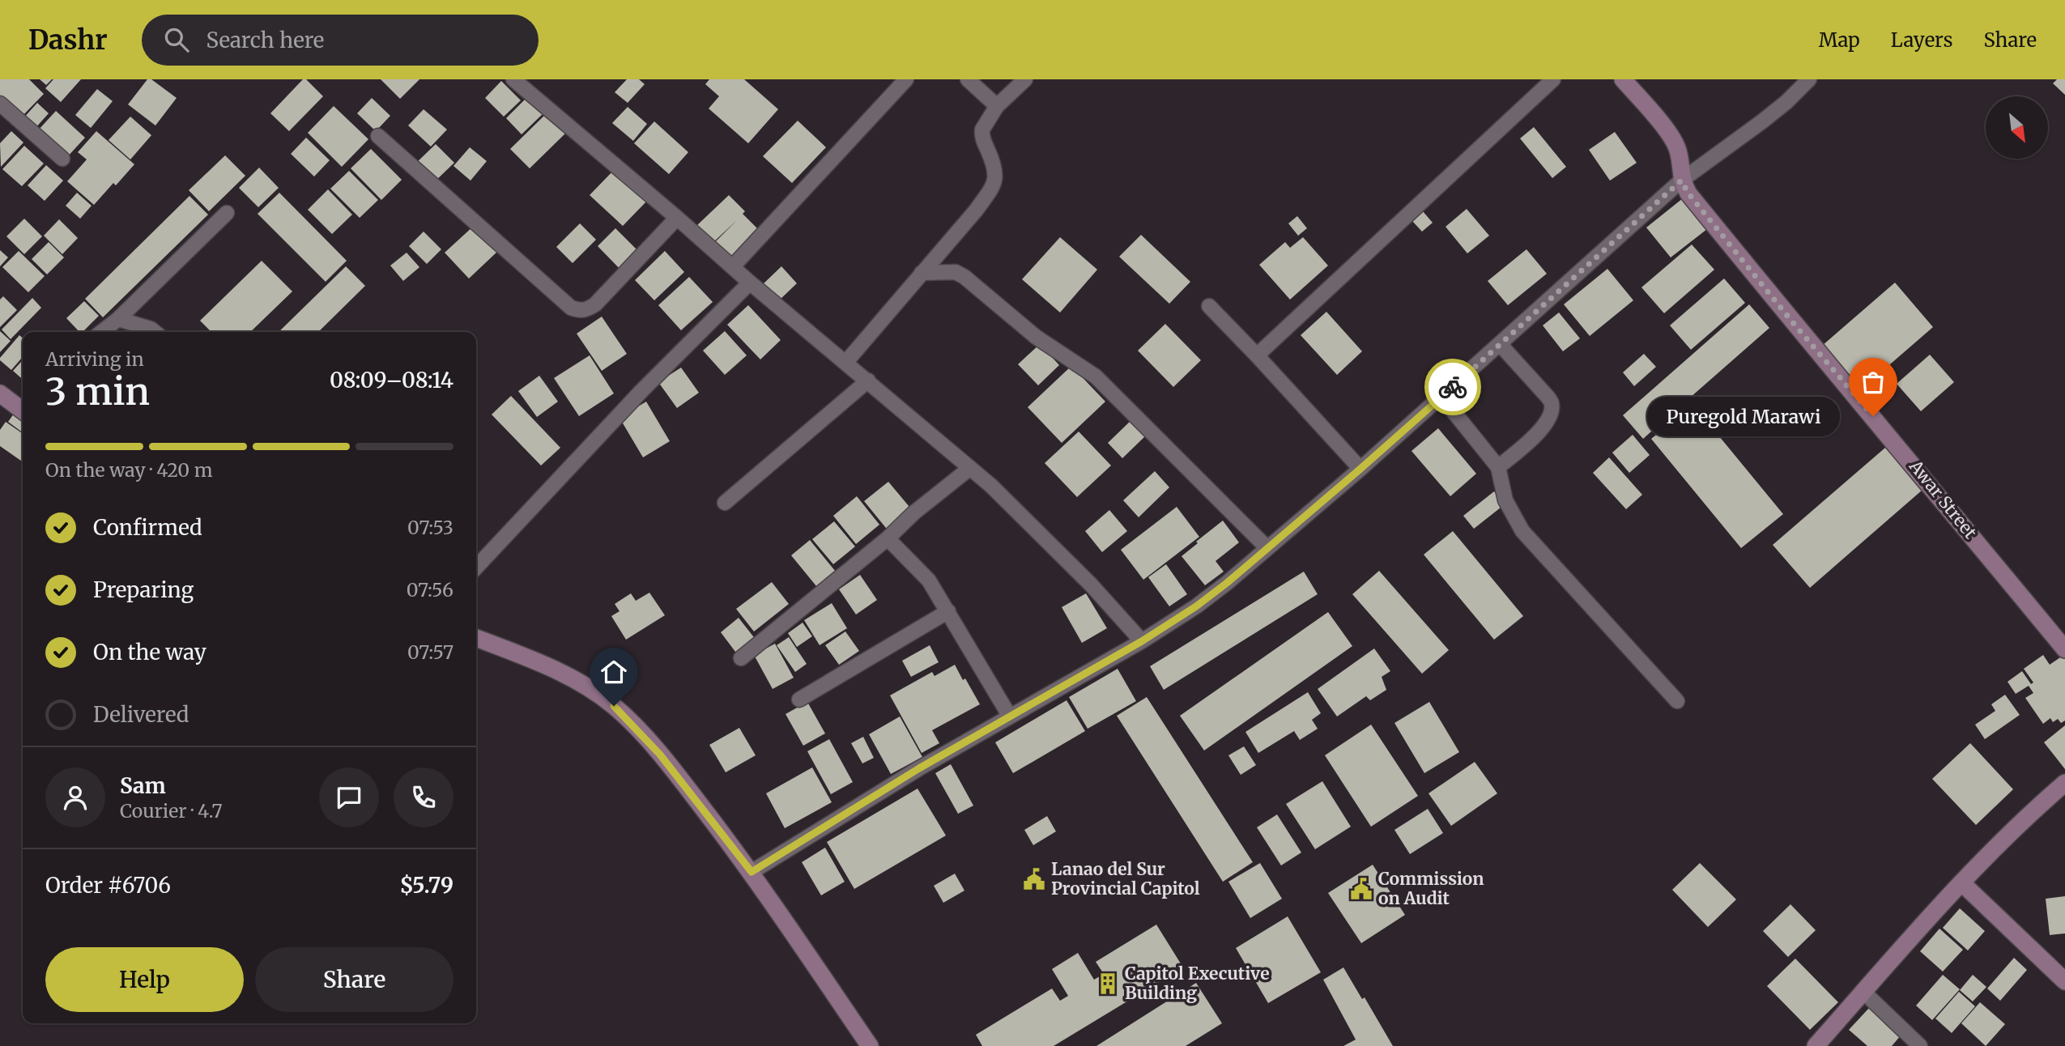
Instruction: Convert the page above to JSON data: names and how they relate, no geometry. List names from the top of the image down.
{
  "streets": {
    "main road": ["Awar Street"]
  },
  "places": {
    "other": ["Puregold Marawi"],
    "public building": ["Lanao del Sur Provincial Capitol", "Commission on Audit"],
    "building": ["Capitol Executive Building"]
  },
  "north": "bottom right",
  "page": {
    "header": "Dashr",
    "search": "Search here",
    "nav": ["Map", "Layers", "Share"],
    "heading": ["3 min", "Arriving in", "08:09–08:14"],
    "panel": [
      "Sam",
      "Courier · 4.7",
      "Order #6706",
      "$5.79"
    ],
    "bubble": "Puregold Marawi",
    "bar": "On the way · 420 m",
    "list": [
      ["Confirmed", "07:53"],
      ["Preparing", "07:56"],
      ["On the way", "07:57"],
      "Delivered"
    ],
    "buttons": ["Help", "Share"]
  }
}
